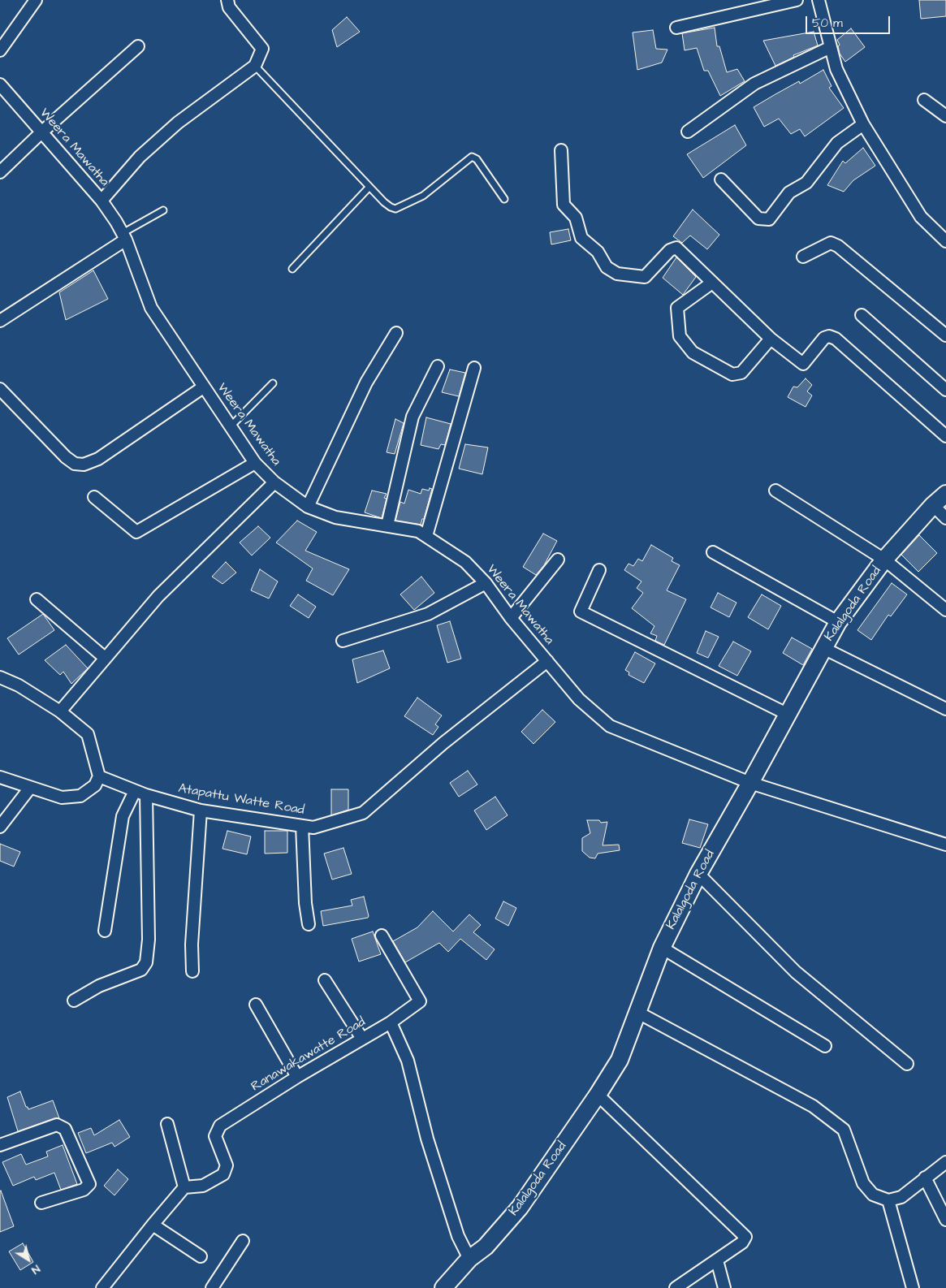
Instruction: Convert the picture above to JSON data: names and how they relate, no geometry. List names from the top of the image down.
{
  "streets": {
    "street": [
      "Weera Mawatha",
      "Kalalgoda Road",
      "Atapattu Watte Road",
      "Ranawakawatte Road"
    ]
  },
  "crossings": [
    ["Weera Mawatha", "Kalalgoda Road"],
    ["Weera Mawatha", "Atapattu Watte Road"]
  ],
  "scale_bar": "50 m",
  "north": "bottom right"
}
